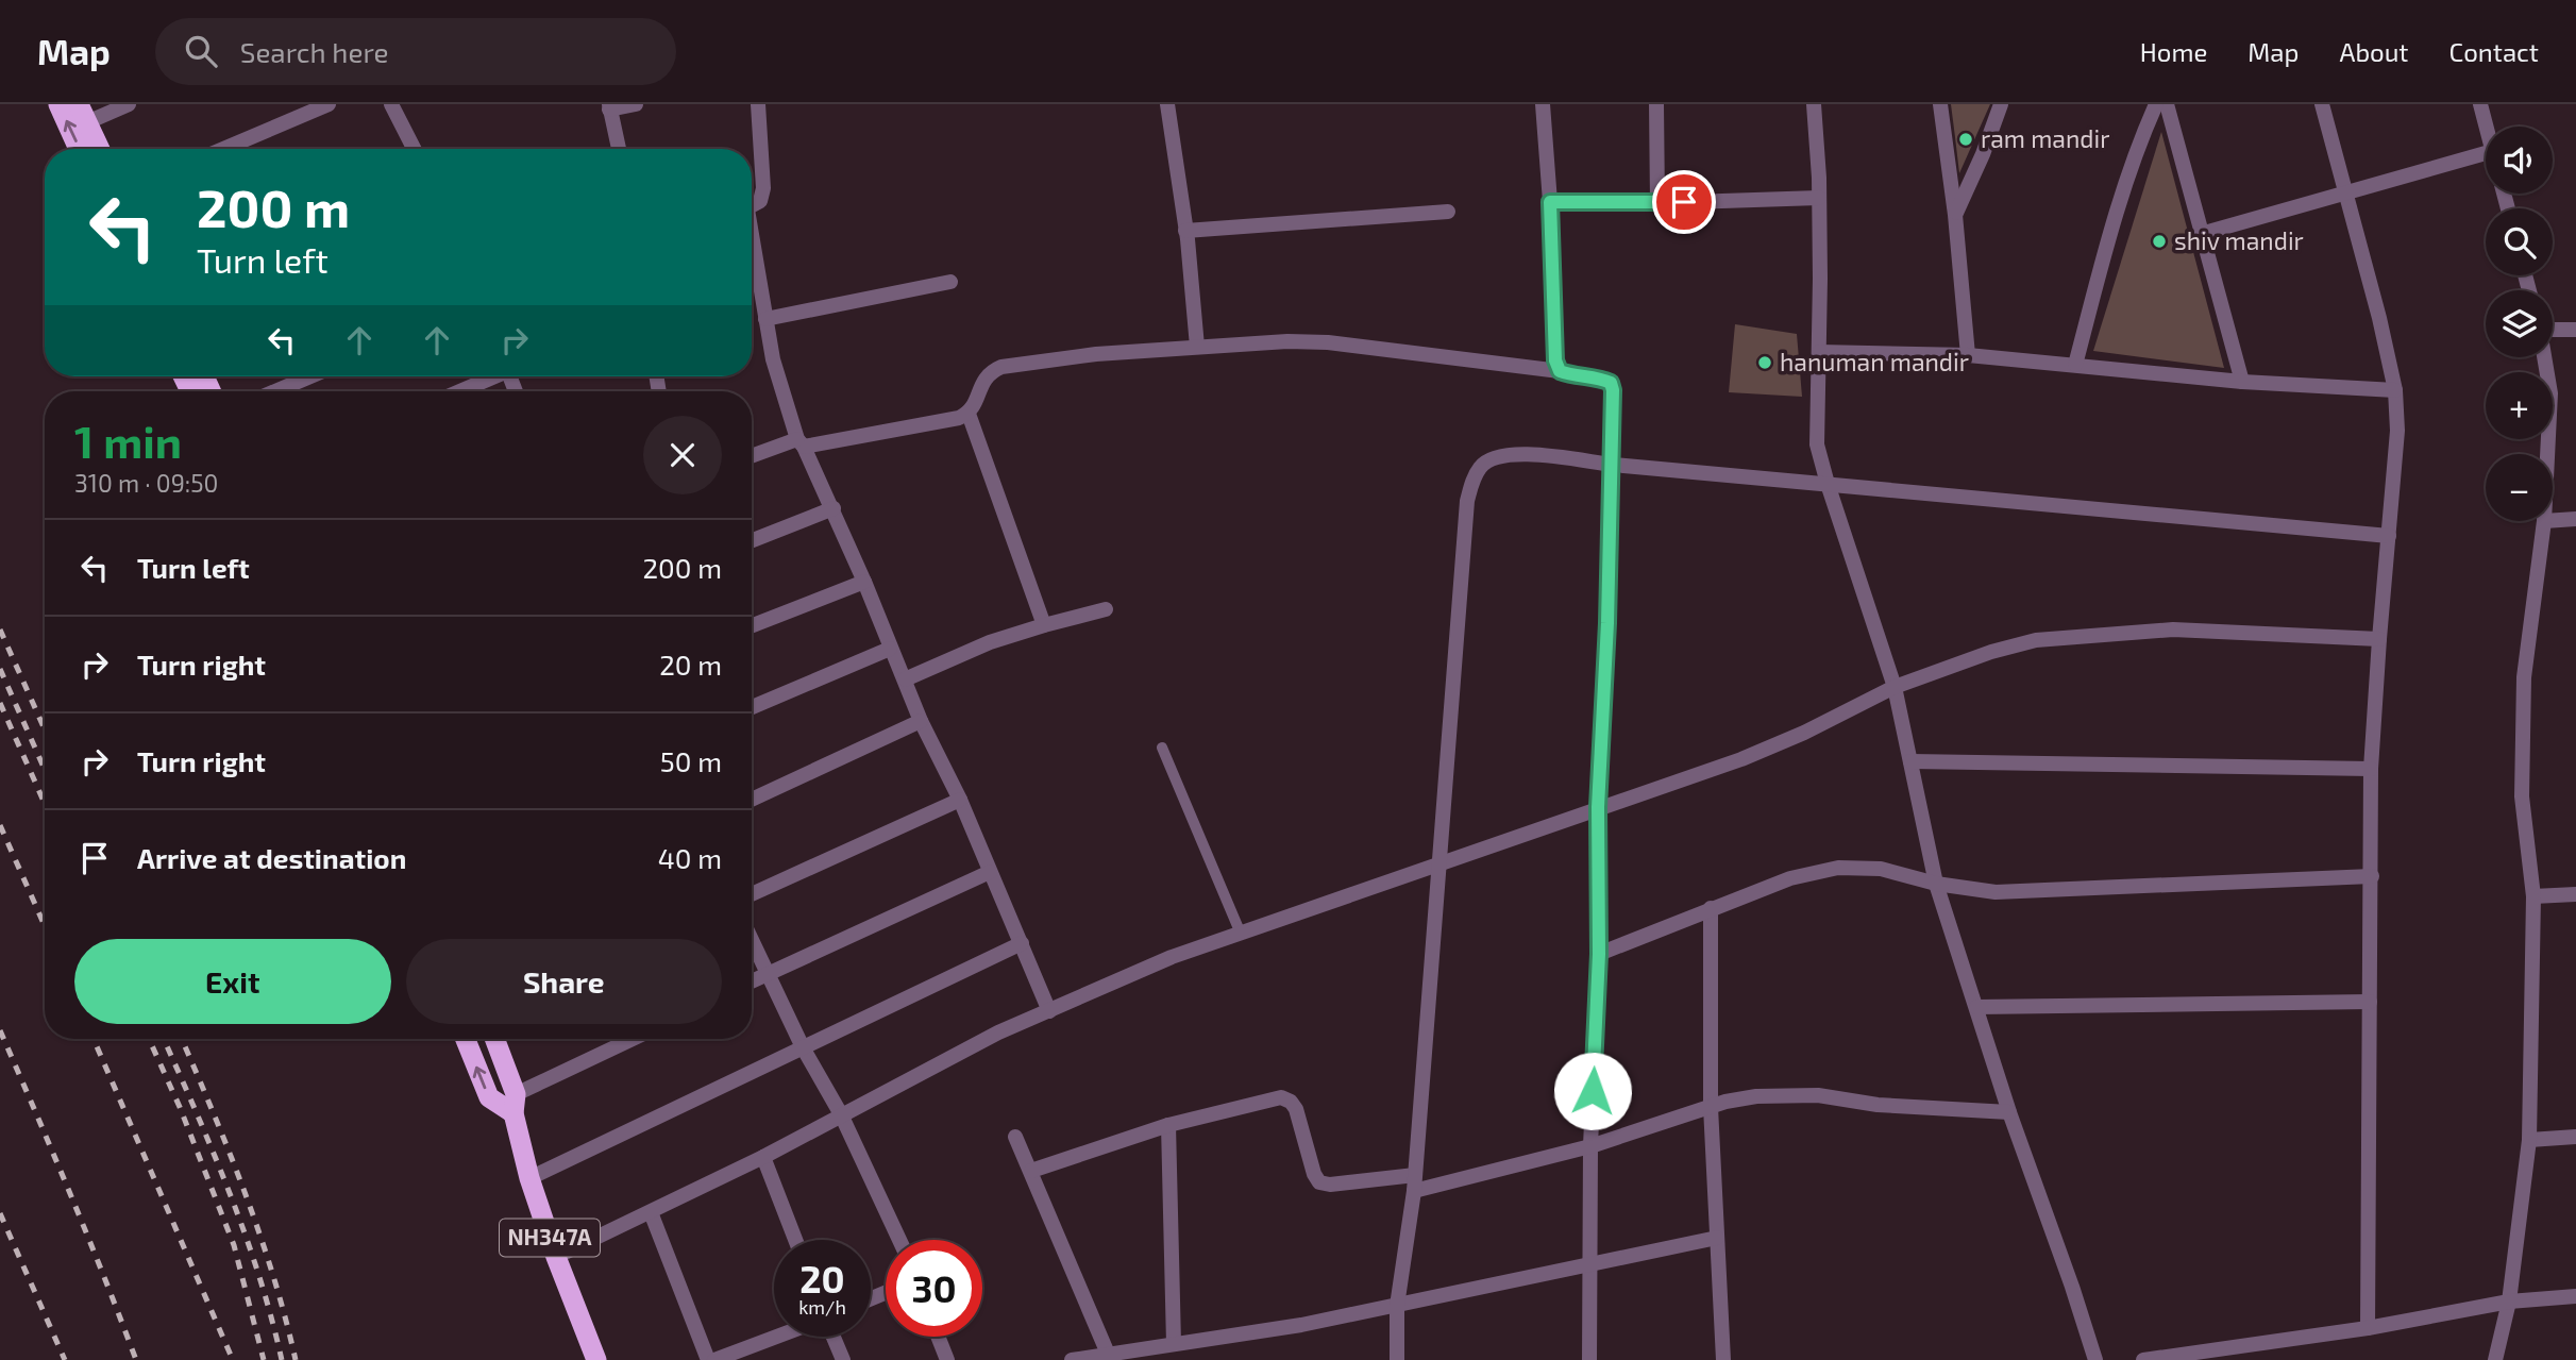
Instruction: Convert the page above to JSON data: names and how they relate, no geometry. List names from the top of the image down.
{
  "streets": {
    "highway": ["NH347A"]
  },
  "places": ["ram mandir", "shiv mandir", "hanuman mandir"],
  "page": {
    "header": "Map",
    "search": "Search here",
    "nav": [
      "Home",
      "Map",
      "About",
      "Contact"
    ],
    "map_buttons": ["+", "−"],
    "turn": ["200 m", "Turn left"],
    "heading": ["1 min", "310 m · 09:50"],
    "list": [
      {
        "name": "Turn left",
        "value": "200 m"
      },
      {
        "name": "Turn right",
        "value": "20 m"
      },
      {
        "name": "Turn right",
        "value": "50 m"
      },
      {
        "name": "Arrive at destination",
        "value": "40 m"
      }
    ],
    "buttons": ["Exit", "Share"],
    "speed": "20 km/h",
    "limit": "30"
  }
}
